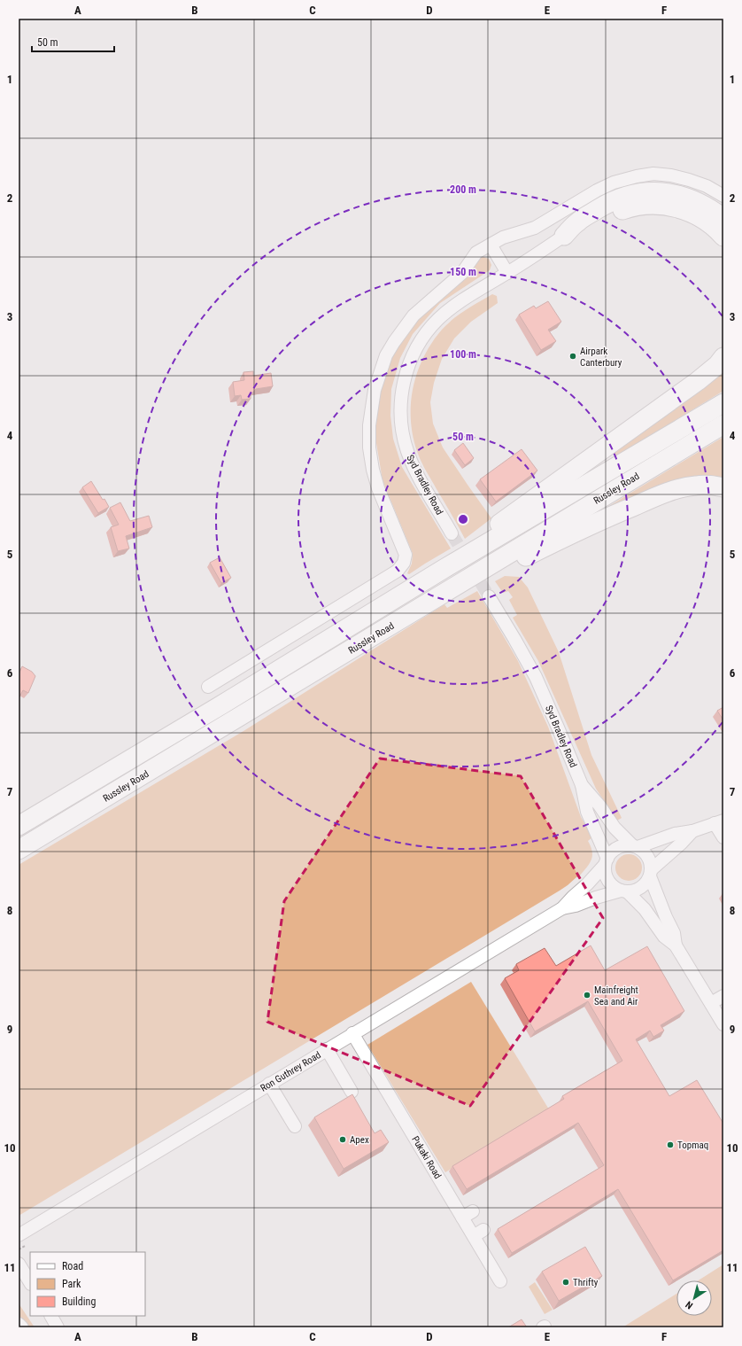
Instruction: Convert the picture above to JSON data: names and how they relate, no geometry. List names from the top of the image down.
{
  "streets": {
    "highway": ["Russley Road"],
    "street": ["Syd Bradley Road", "Ron Guthrey Road", "Pukaki Road"]
  },
  "crossings": [
    ["Syd Bradley Road", "Ron Guthrey Road"],
    ["Ron Guthrey Road", "Pukaki Road"]
  ],
  "places": [
    "Airpark Canterbury",
    "Mainfreight Sea and Air",
    "Apex",
    "Topmaq",
    "Thrifty"
  ],
  "legend": ["Road", "Park", "Building"],
  "scale_bar": "50 m",
  "north": "bottom left",
  "grid": {
    "columns": [
      "A",
      "B",
      "C",
      "D",
      "E",
      "F"
    ],
    "rows": [
      "1",
      "2",
      "3",
      "4",
      "5",
      "6",
      "7",
      "8",
      "9",
      "10",
      "11"
    ]
  },
  "rings": [
    "200 m",
    "150 m",
    "100 m",
    "50 m"
  ]
}
